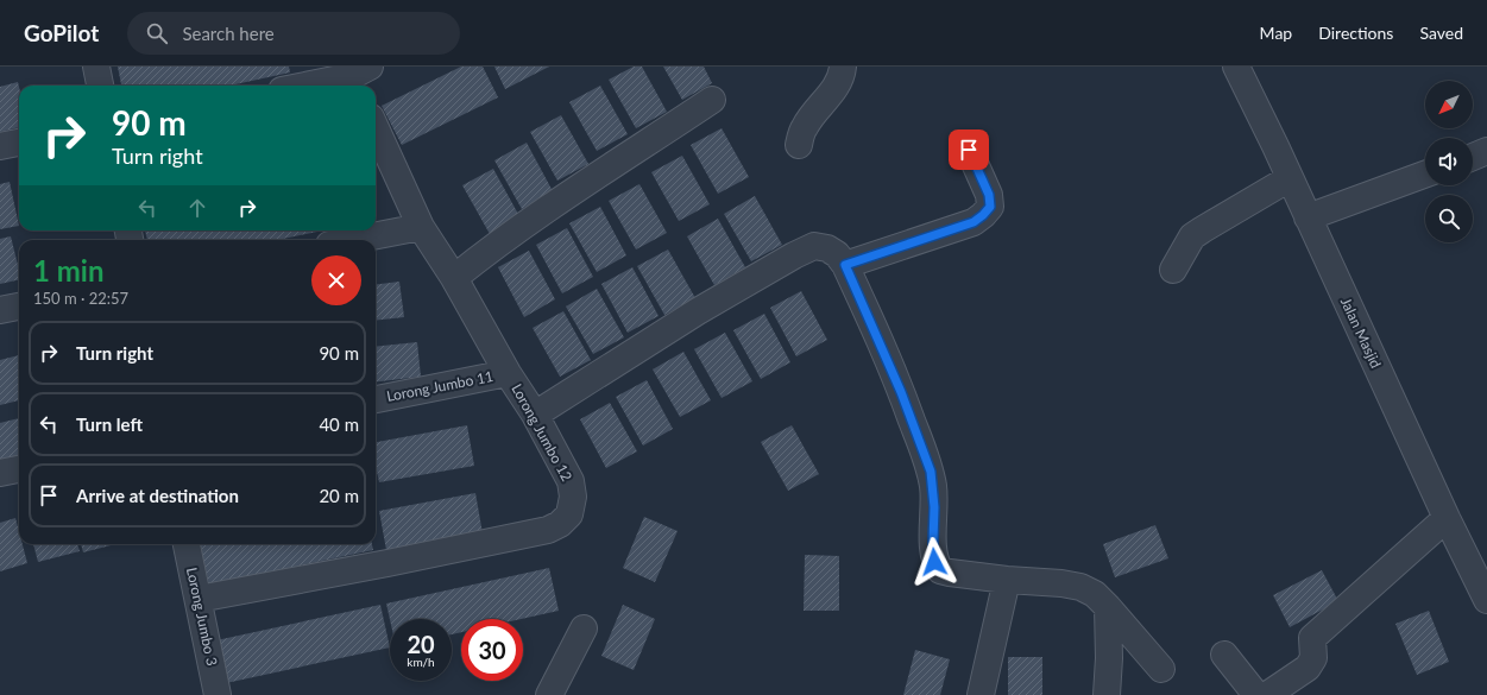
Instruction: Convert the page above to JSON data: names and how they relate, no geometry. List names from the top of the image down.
{
  "streets": {
    "street": [
      "Jalan Masjid",
      "Lorong Jumbo 11",
      "Lorong Jumbo 12",
      "Lorong Jumbo 3"
    ]
  },
  "crossings": [
    ["Lorong Jumbo 11", "Lorong Jumbo 12"],
    ["Lorong Jumbo 12", "Lorong Jumbo 3"]
  ],
  "north": "bottom left",
  "page": {
    "header": "GoPilot",
    "search": "Search here",
    "nav": ["Map", "Directions", "Saved"],
    "turn": ["90 m", "Turn right"],
    "heading": ["1 min", "150 m · 22:57"],
    "list": [
      {
        "name": "Turn right",
        "value": "90 m"
      },
      {
        "name": "Turn left",
        "value": "40 m"
      },
      {
        "name": "Arrive at destination",
        "value": "20 m"
      }
    ],
    "speed": "20 km/h",
    "limit": "30"
  }
}
